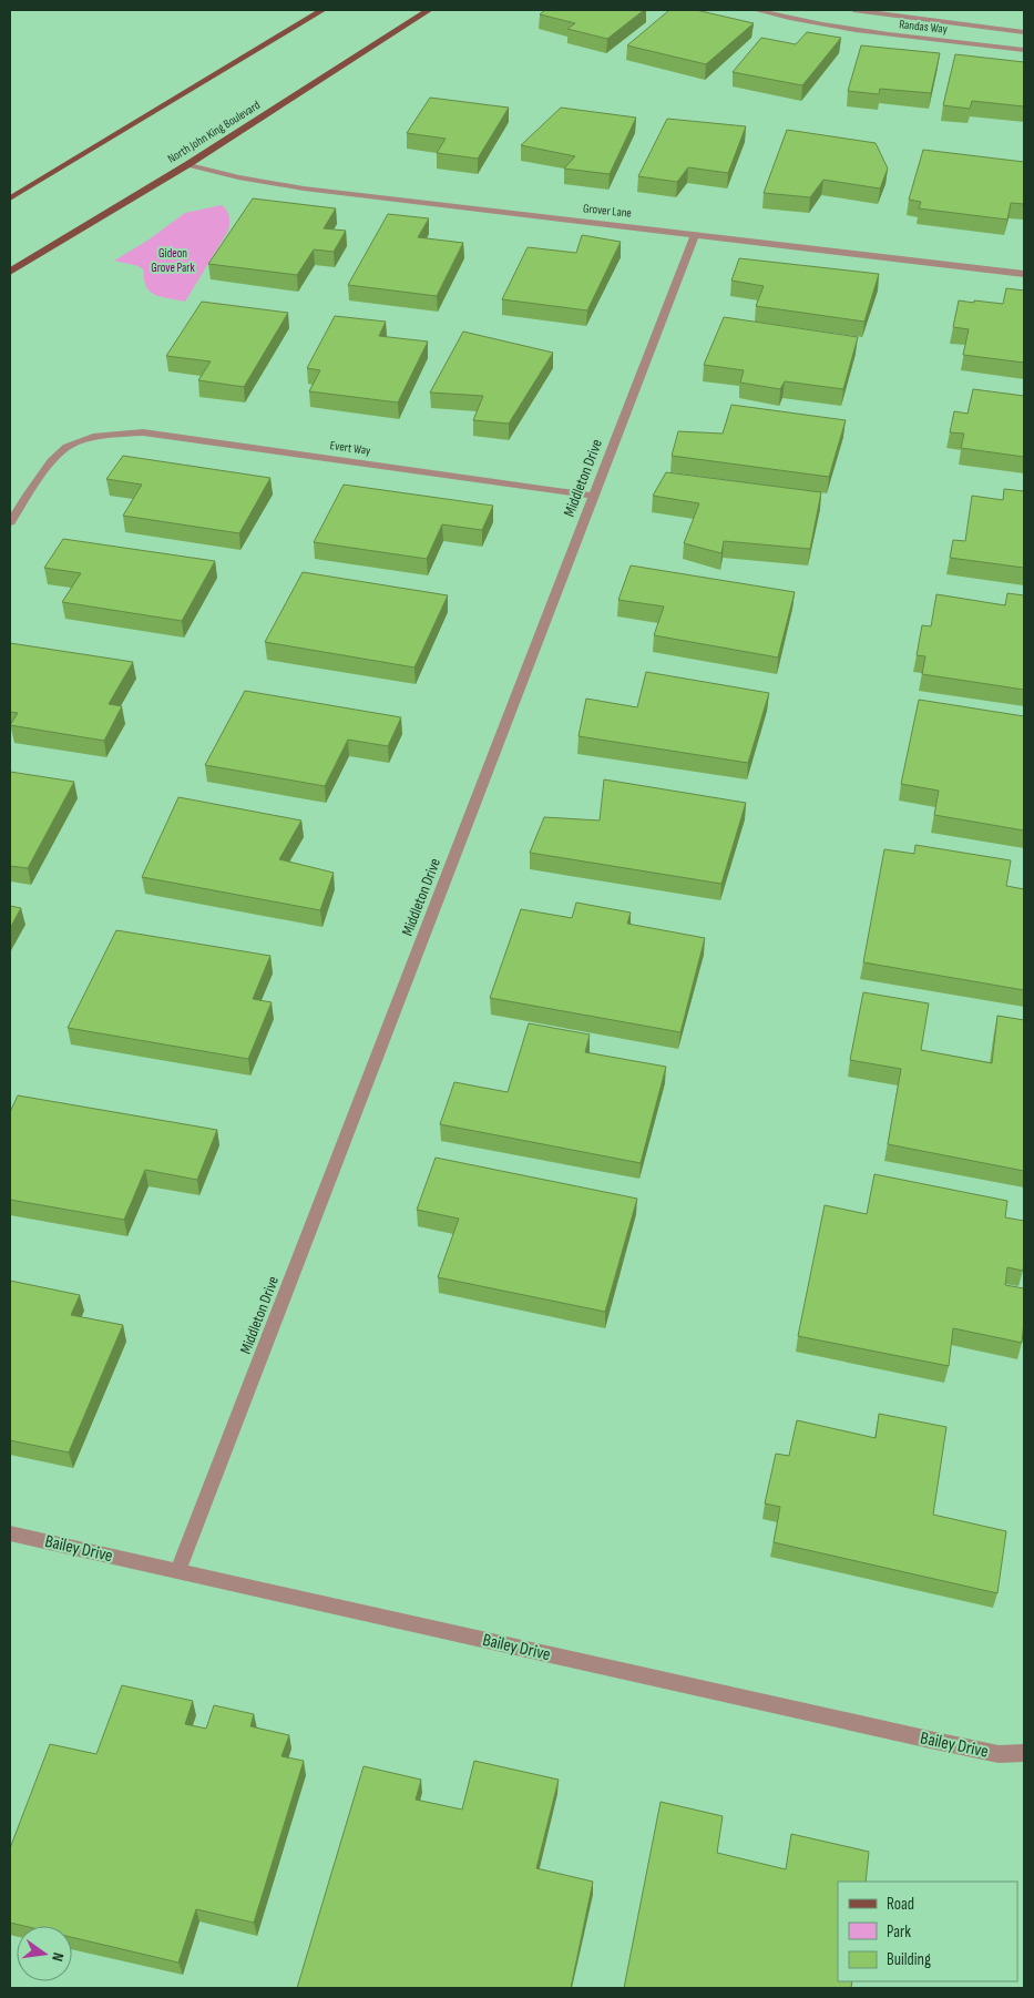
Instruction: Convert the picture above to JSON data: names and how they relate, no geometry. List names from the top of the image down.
{
  "streets": {
    "main road": ["North John King Boulevard"],
    "street": [
      "Randas Way",
      "Grover Lane",
      "Evert Way",
      "Middleton Drive",
      "Bailey Drive"
    ]
  },
  "crossings": [
    ["North John King Boulevard", "Grover Lane"],
    ["Grover Lane", "Middleton Drive"],
    ["Evert Way", "Middleton Drive"],
    ["Middleton Drive", "Bailey Drive"]
  ],
  "parks": ["Gideon Grove Park"],
  "legend": ["Road", "Park", "Building"],
  "north": "right"
}
